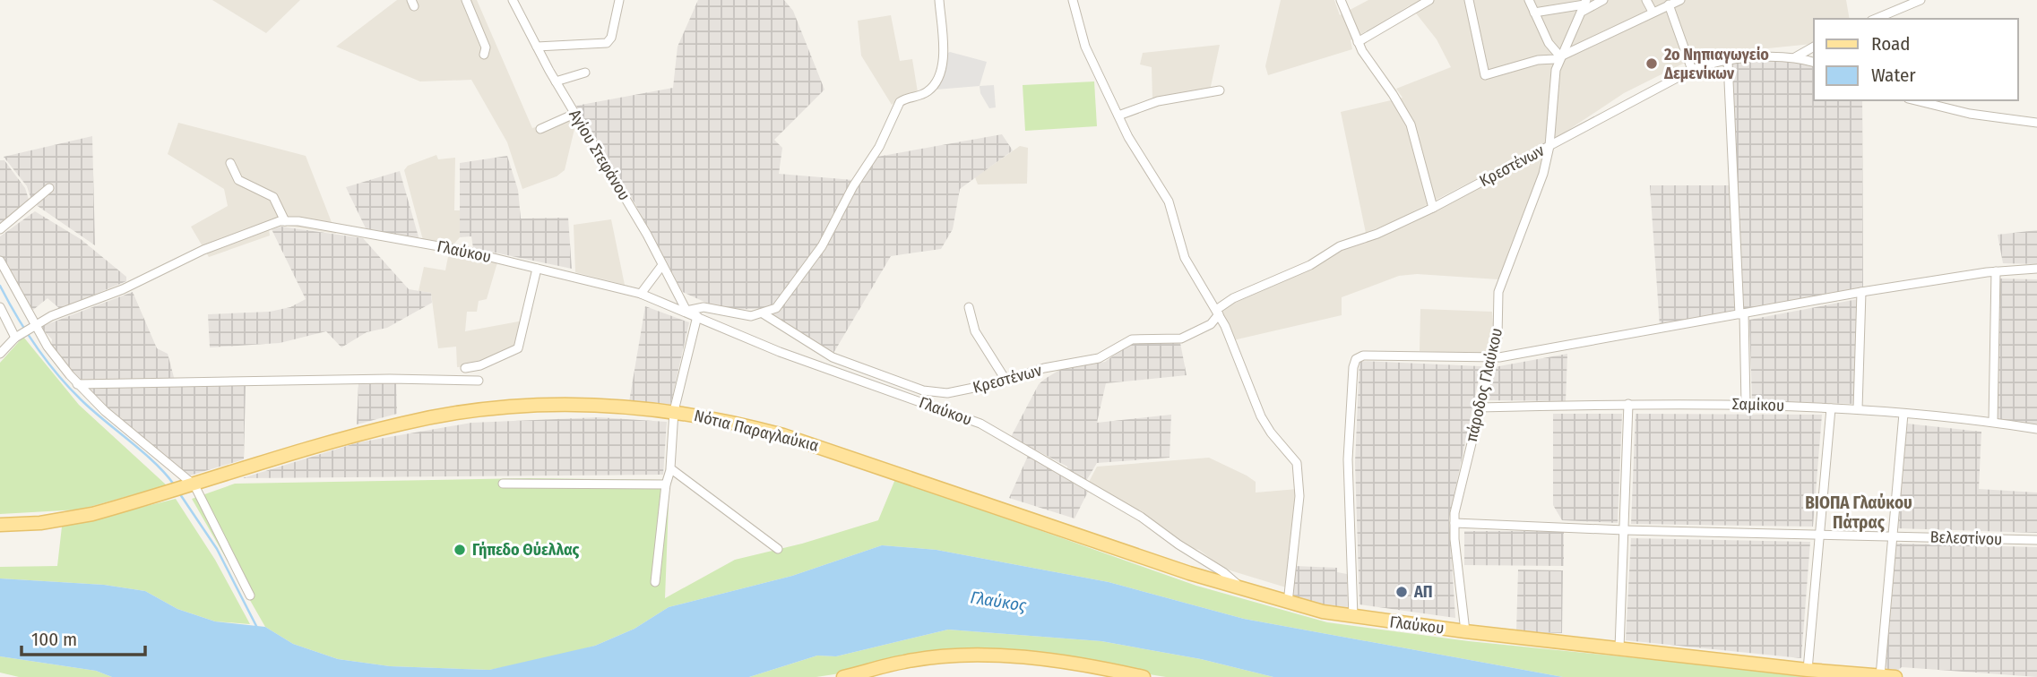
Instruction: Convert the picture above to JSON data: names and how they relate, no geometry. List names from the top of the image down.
{
  "streets": {
    "main road": ["Γλαύκου", "Νότια Παραγλαύκια"],
    "street": [
      "Αγίου Στεφάνου",
      "Κρεστένων",
      "πάροδος Γλαύκου",
      "Σαμίκου",
      "Βελεστίνου"
    ]
  },
  "crossings": [
    ["Αγίου Στεφάνου", "Γλαύκου"],
    ["Κρεστένων", "πάροδος Γλαύκου"],
    ["Γλαύκου", "πάροδος Γλαύκου"],
    ["Γλαύκου", "Νότια Παραγλαύκια"],
    ["πάροδος Γλαύκου", "Σαμίκου"],
    ["πάροδος Γλαύκου", "Βελεστίνου"]
  ],
  "districts": ["ΒΙΟΠΑ Γλαύκου Πάτρας"],
  "water": ["Γλαύκος"],
  "places": ["2ο Νηπιαγωγείο Δεμενίκων", "Γήπεδο Θύελλας", "ΑΠ"],
  "legend": ["Road", "Water"],
  "scale_bar": "100 m"
}
